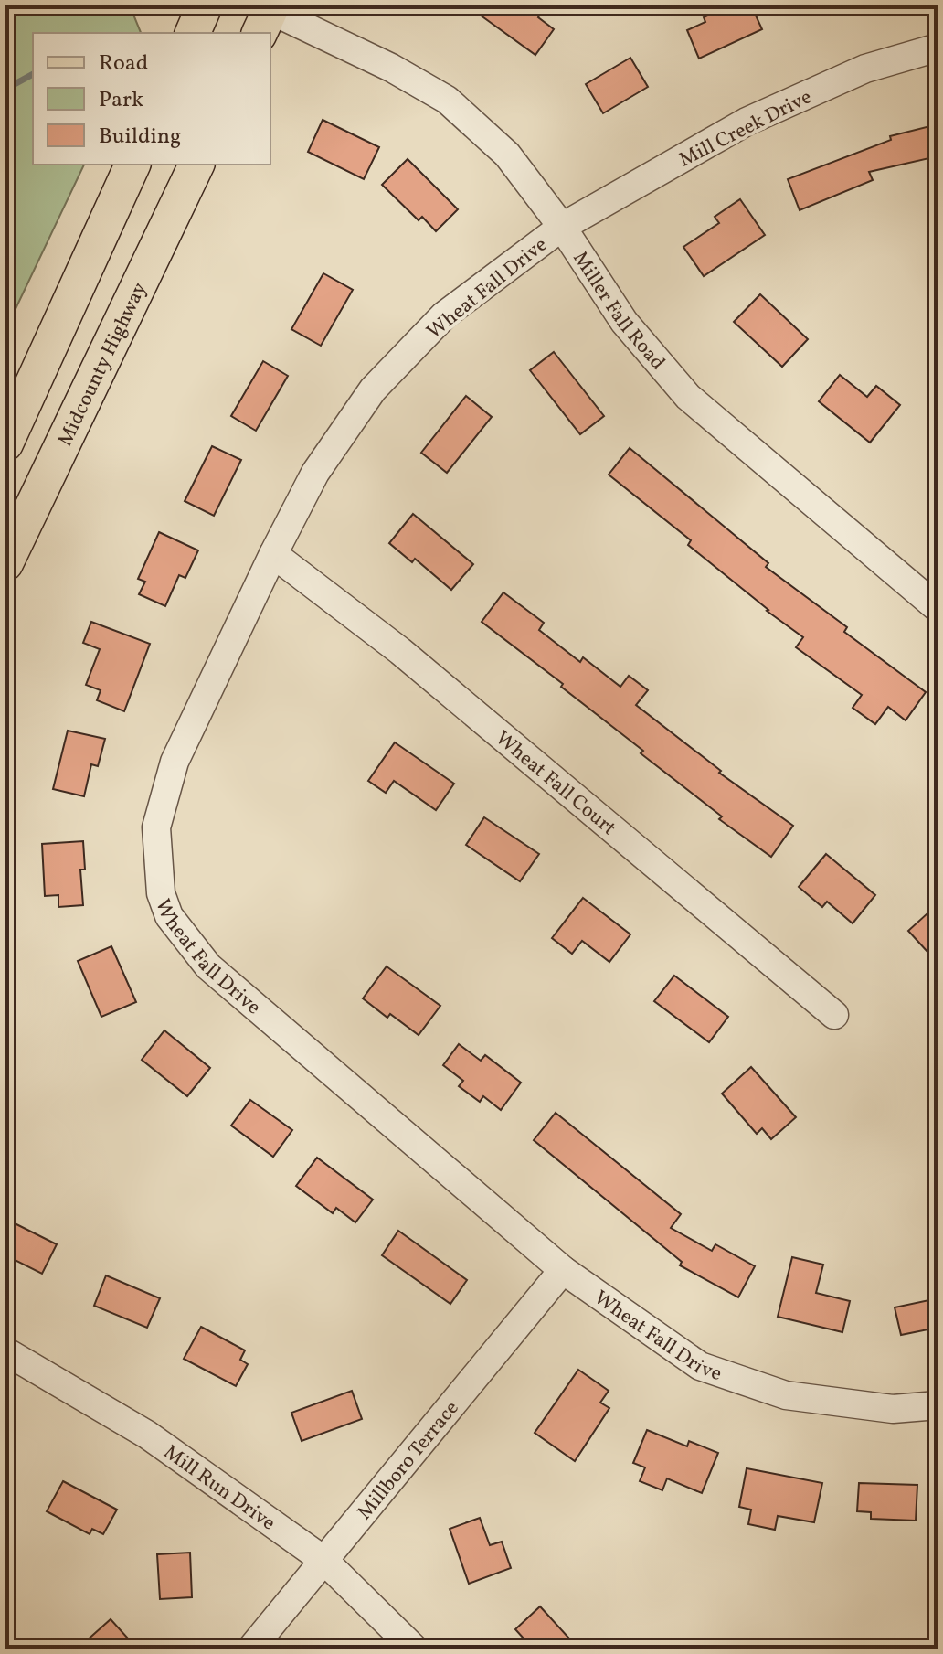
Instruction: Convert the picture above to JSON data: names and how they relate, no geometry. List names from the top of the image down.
{
  "streets": {
    "main road": ["Midcounty Highway"],
    "street": [
      "Mill Creek Drive",
      "Wheat Fall Drive",
      "Miller Fall Road",
      "Wheat Fall Court",
      "Millboro Terrace",
      "Mill Run Drive"
    ]
  },
  "crossings": [
    ["Mill Creek Drive", "Wheat Fall Drive"],
    ["Mill Creek Drive", "Miller Fall Road"],
    ["Wheat Fall Drive", "Miller Fall Road"],
    ["Wheat Fall Drive", "Wheat Fall Court"],
    ["Wheat Fall Drive", "Millboro Terrace"],
    ["Millboro Terrace", "Mill Run Drive"]
  ],
  "legend": ["Road", "Park", "Building"]
}
